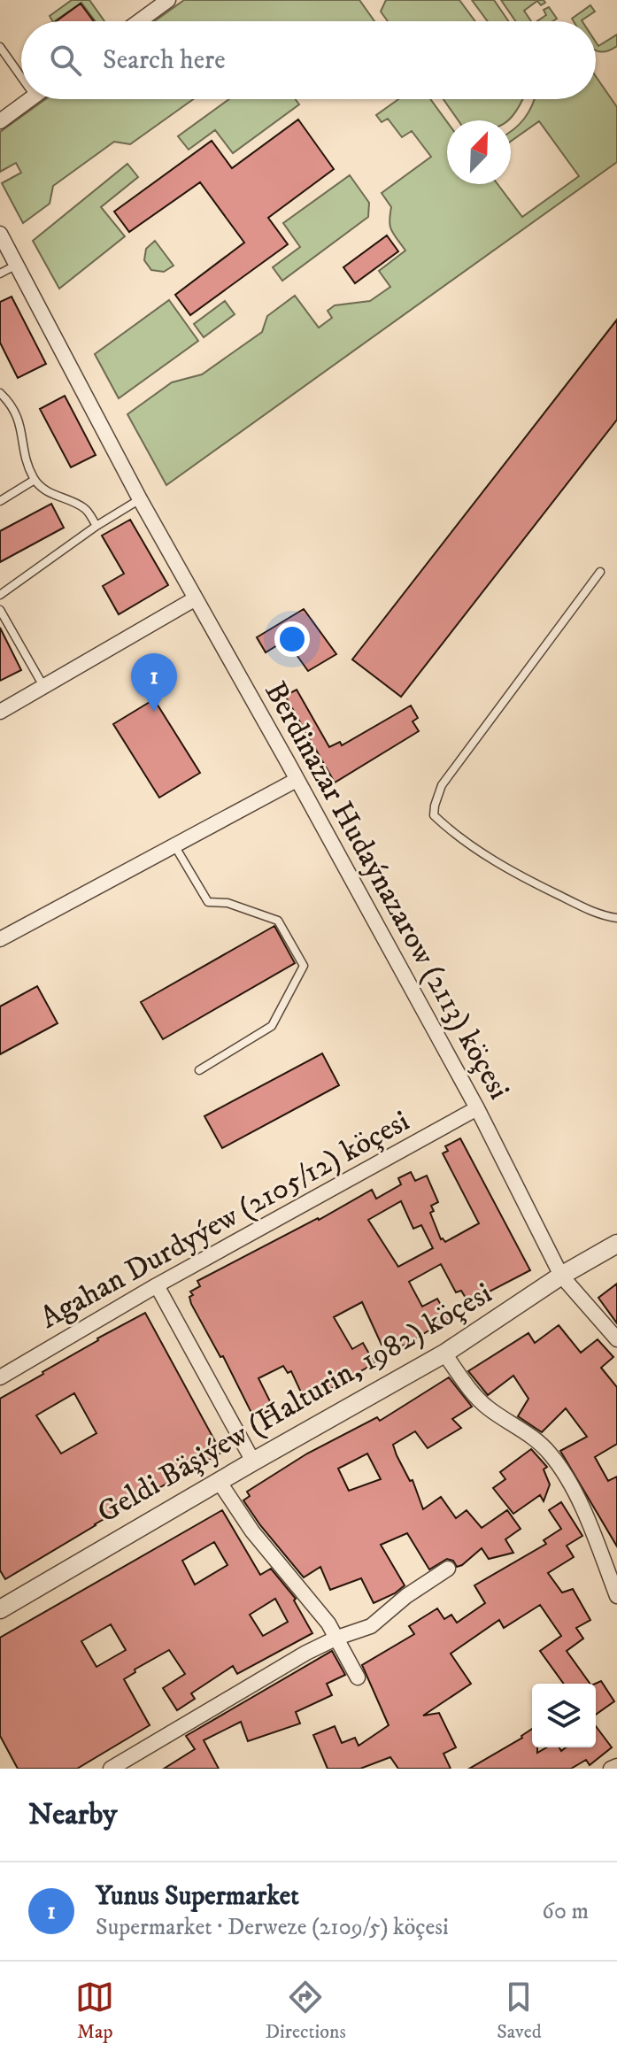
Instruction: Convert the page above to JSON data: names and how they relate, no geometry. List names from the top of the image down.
{
  "streets": {
    "street": ["Berdinazar Hudaýnazarow (2113) köçesi", "Agahan Durdyýew (2105/12) köçesi", "Geldi Bäşiýew (Halturin, 1982) köçesi"]
  },
  "crossings": [
    ["Berdinazar Hudaýnazarow (2113) köçesi", "Agahan Durdyýew (2105/12) köçesi"],
    ["Berdinazar Hudaýnazarow (2113) köçesi", "Geldi Bäşiýew (Halturin, 1982) köçesi"]
  ],
  "north": "top right",
  "page": {
    "search": "Search here",
    "pins": "1",
    "heading": "Nearby",
    "list": [
      {
        "mark": "1",
        "name": "Yunus Supermarket",
        "note": "Supermarket · Derweze (2109/5) köçesi",
        "value": "60 m"
      }
    ],
    "nav": ["Map", "Directions", "Saved"]
  }
}
